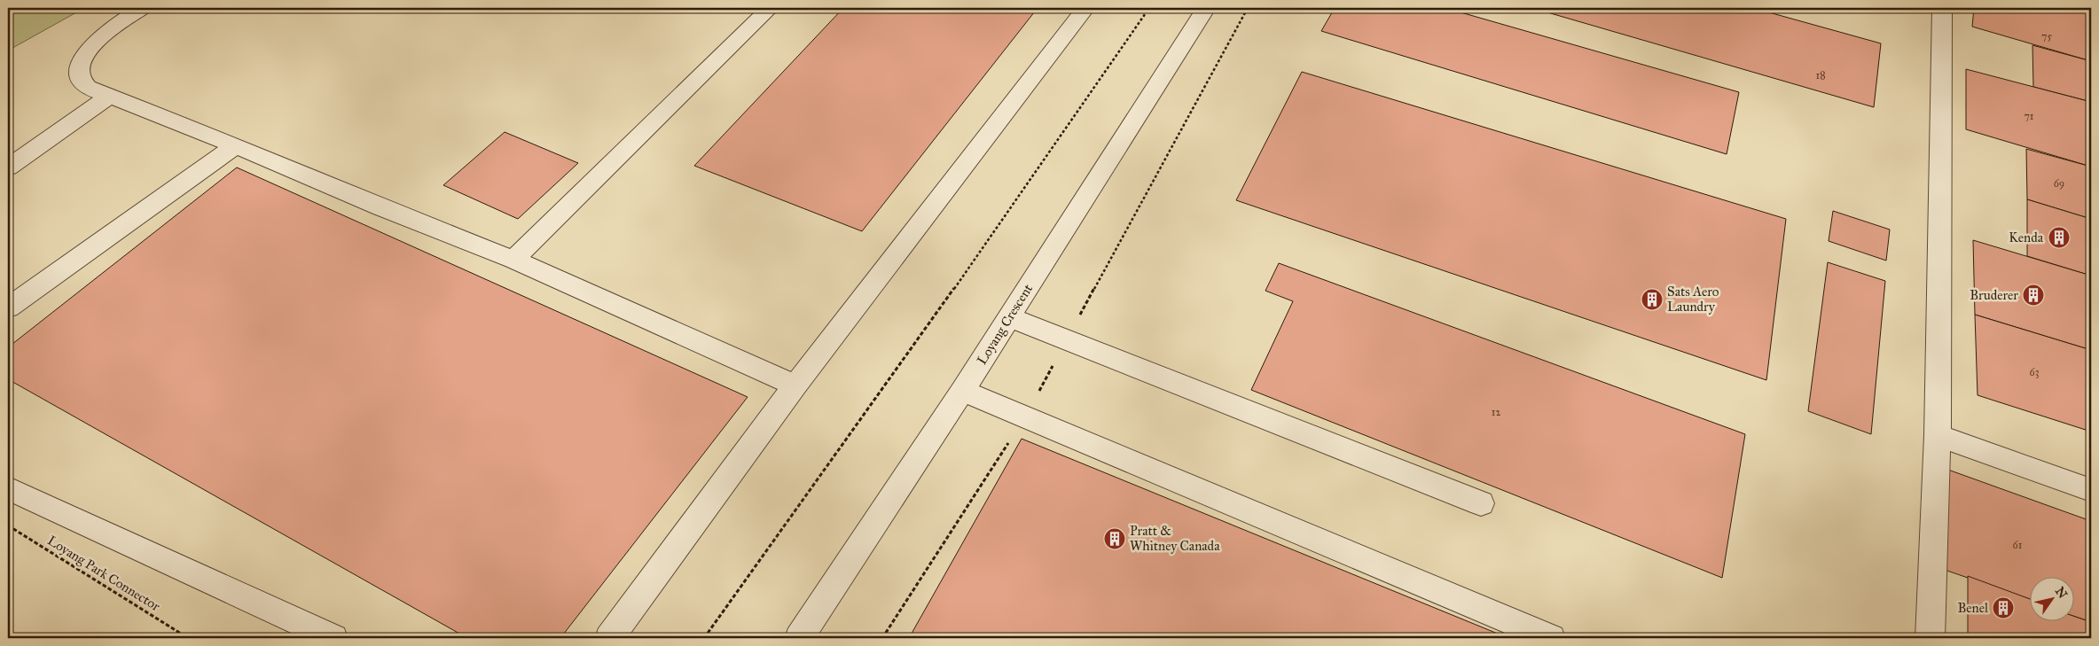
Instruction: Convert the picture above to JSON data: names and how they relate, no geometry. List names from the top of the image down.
{
  "streets": {
    "street": ["Loyang Crescent"],
    "path": ["Loyang Park Connector"]
  },
  "places": {
    "building": [
      "Kenda",
      "Bruderer",
      "Sats Aero Laundry",
      "Pratt & Whitney Canada",
      "Benel"
    ]
  },
  "house_numbers": [
    "75",
    "18",
    "71",
    "69",
    "63",
    "12",
    "61"
  ],
  "north": "top right"
}
